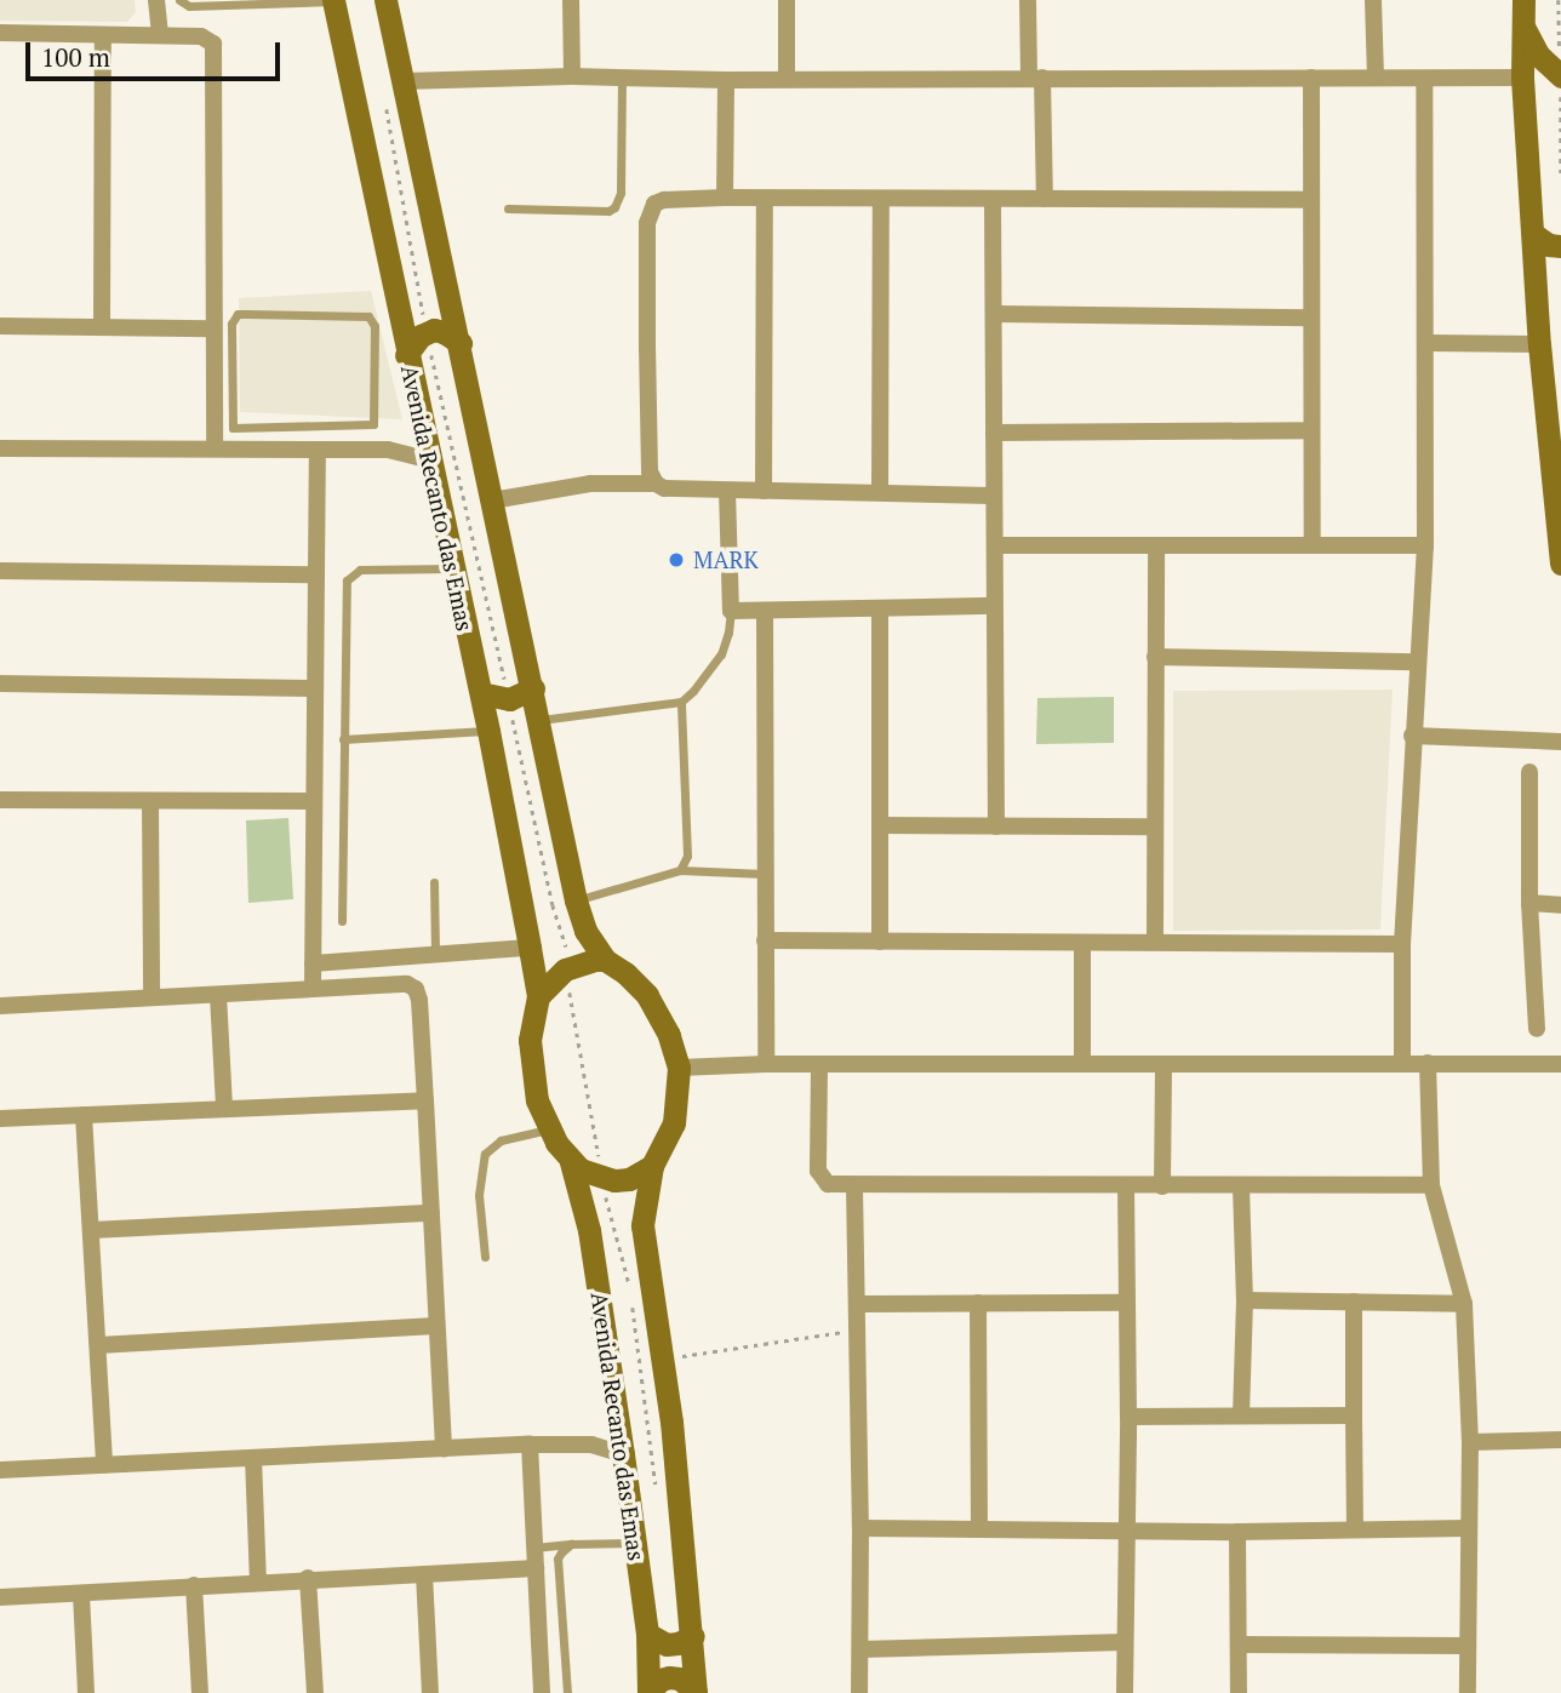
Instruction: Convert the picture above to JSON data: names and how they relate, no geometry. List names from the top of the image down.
{
  "streets": {
    "main road": ["Avenida Recanto das Emas"]
  },
  "places": ["MARK"],
  "scale_bar": "100 m"
}
